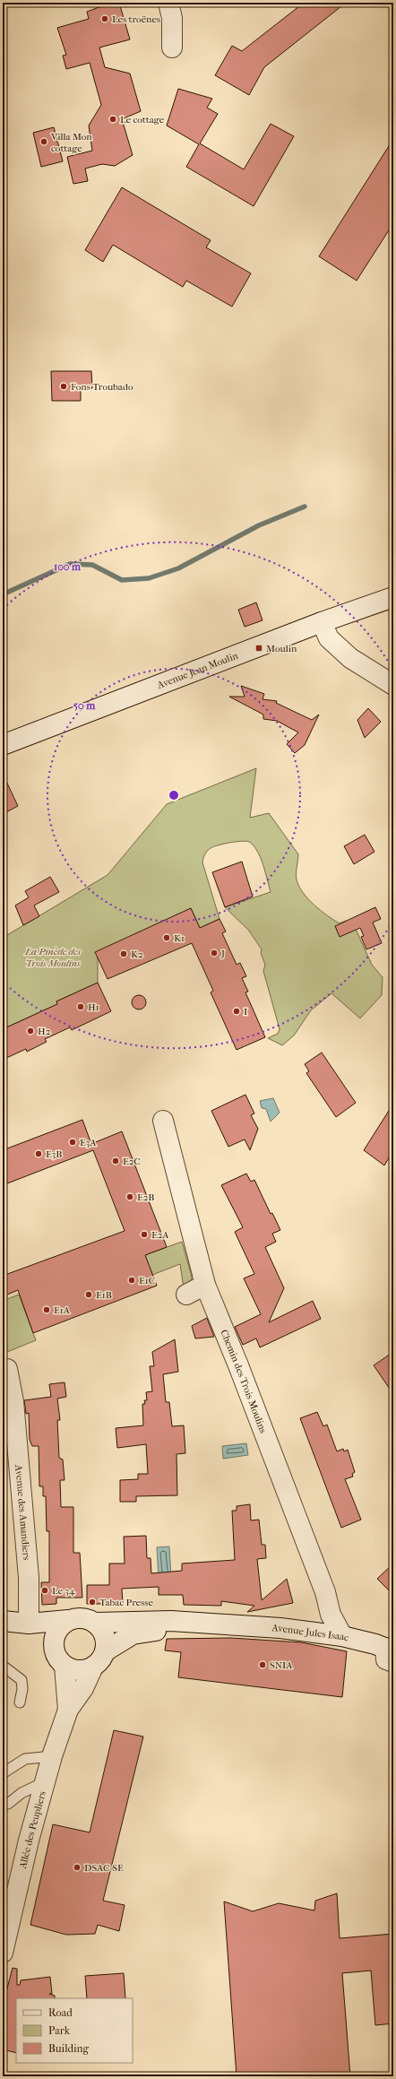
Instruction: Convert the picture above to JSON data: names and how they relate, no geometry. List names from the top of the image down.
{
  "streets": {
    "street": [
      "Avenue Jean Moulin",
      "Chemin des Trois Moulins",
      "Avenue des Amandiers",
      "Avenue Jules Isaac",
      "Allée des Peupliers"
    ]
  },
  "crossings": [
    ["Chemin des Trois Moulins", "Avenue Jules Isaac"],
    ["Avenue Jules Isaac", "Allée des Peupliers"]
  ],
  "parks": ["La Pinède des Trois Moulins"],
  "places": {
    "other": [
      "Les troënes",
      "Le cottage",
      "Villa Mon cottage",
      "Fons Troubado",
      "K1",
      "J",
      "K2",
      "H1",
      "I",
      "H2",
      "E3A",
      "E3B",
      "E2C",
      "E2B",
      "E2A",
      "E1C",
      "E1B",
      "E1A",
      "Le 34",
      "Tabac Presse",
      "SNIA",
      "DSAC-SE"
    ],
    "transit": ["Moulin"]
  },
  "legend": ["Road", "Park", "Building"],
  "rings": ["100 m", "50 m"]
}
